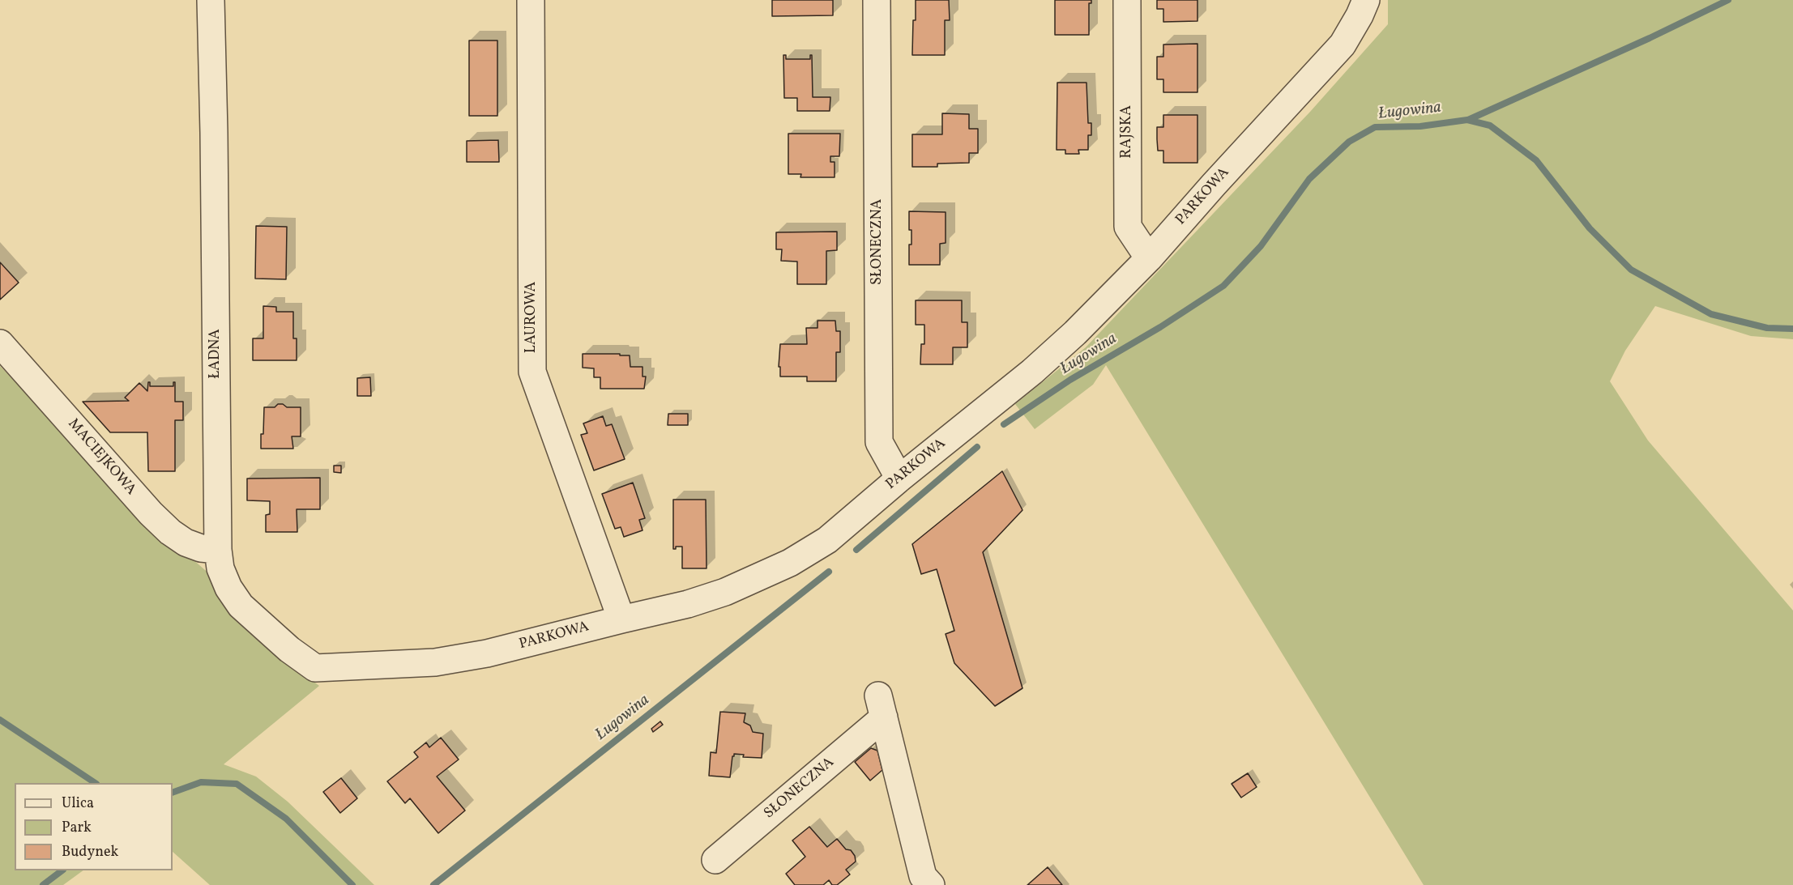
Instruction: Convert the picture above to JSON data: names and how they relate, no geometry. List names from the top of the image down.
{
  "streets": {
    "street": [
      "RAJSKA",
      "PARKOWA",
      "SŁONECZNA",
      "LAUROWA",
      "ŁADNA",
      "MACIEJKOWA"
    ]
  },
  "crossings": [
    ["RAJSKA", "PARKOWA"],
    ["PARKOWA", "SŁONECZNA"],
    ["PARKOWA", "LAUROWA"],
    ["PARKOWA", "ŁADNA"],
    ["ŁADNA", "MACIEJKOWA"]
  ],
  "water": ["Ługowina"],
  "legend": ["Ulica", "Park", "Budynek"]
}
